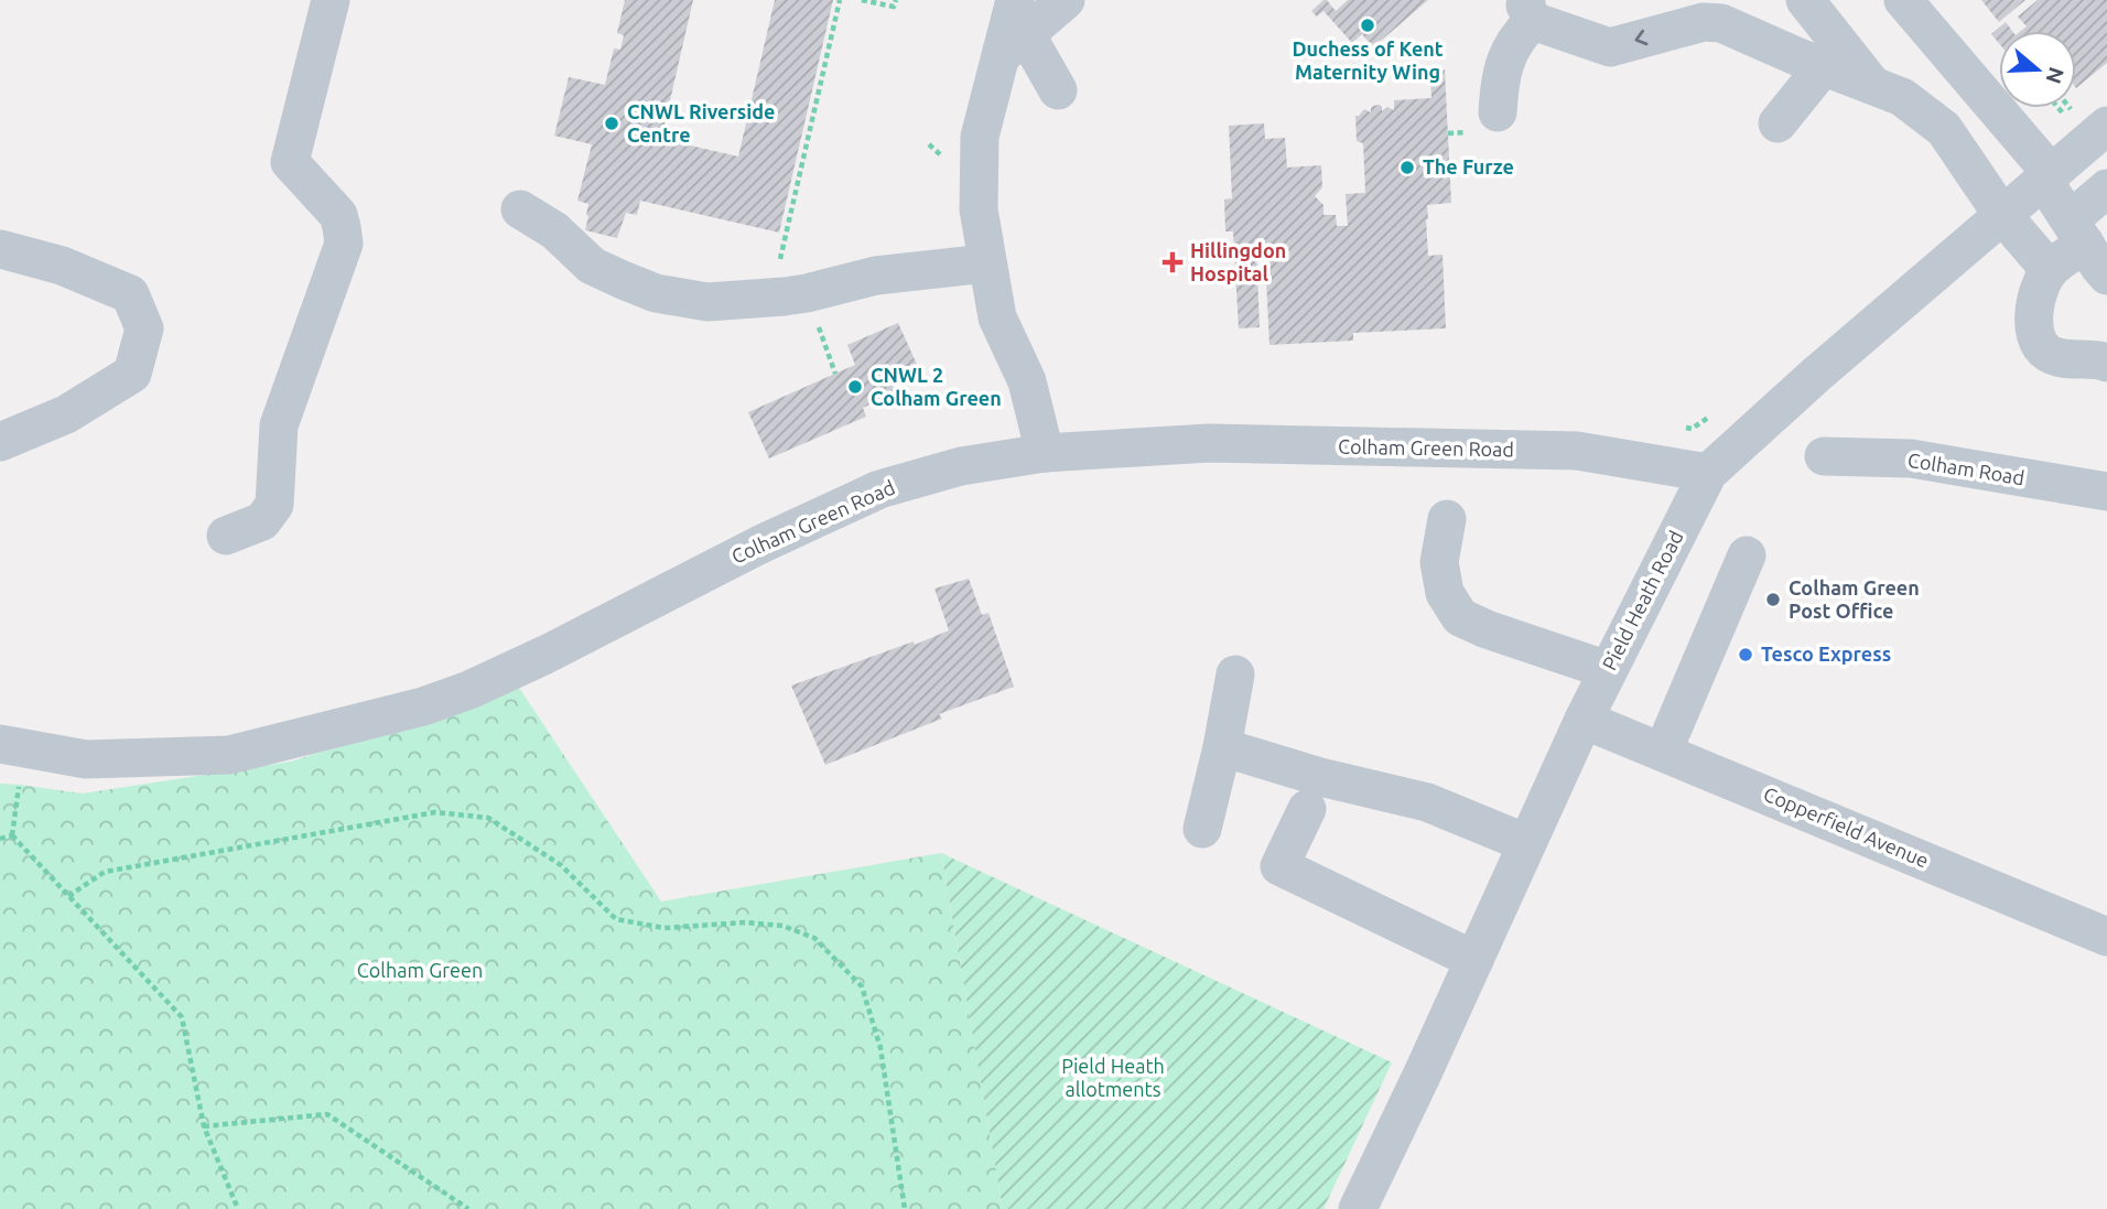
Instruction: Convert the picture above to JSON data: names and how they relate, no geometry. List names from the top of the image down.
{
  "streets": {
    "street": [
      "Colham Green Road",
      "Colham Road",
      "Pield Heath Road",
      "Copperfield Avenue"
    ]
  },
  "crossings": [
    ["Colham Green Road", "Pield Heath Road"],
    ["Pield Heath Road", "Copperfield Avenue"]
  ],
  "parks": ["Colham Green", "Pield Heath allotments"],
  "places": {
    "other": [
      "Duchess of Kent Maternity Wing",
      "CNWL Riverside Centre",
      "The Furze",
      "CNWL 2 Colham Green",
      "Colham Green Post Office",
      "Tesco Express"
    ],
    "health": ["Hillingdon Hospital"]
  },
  "north": "right"
}
